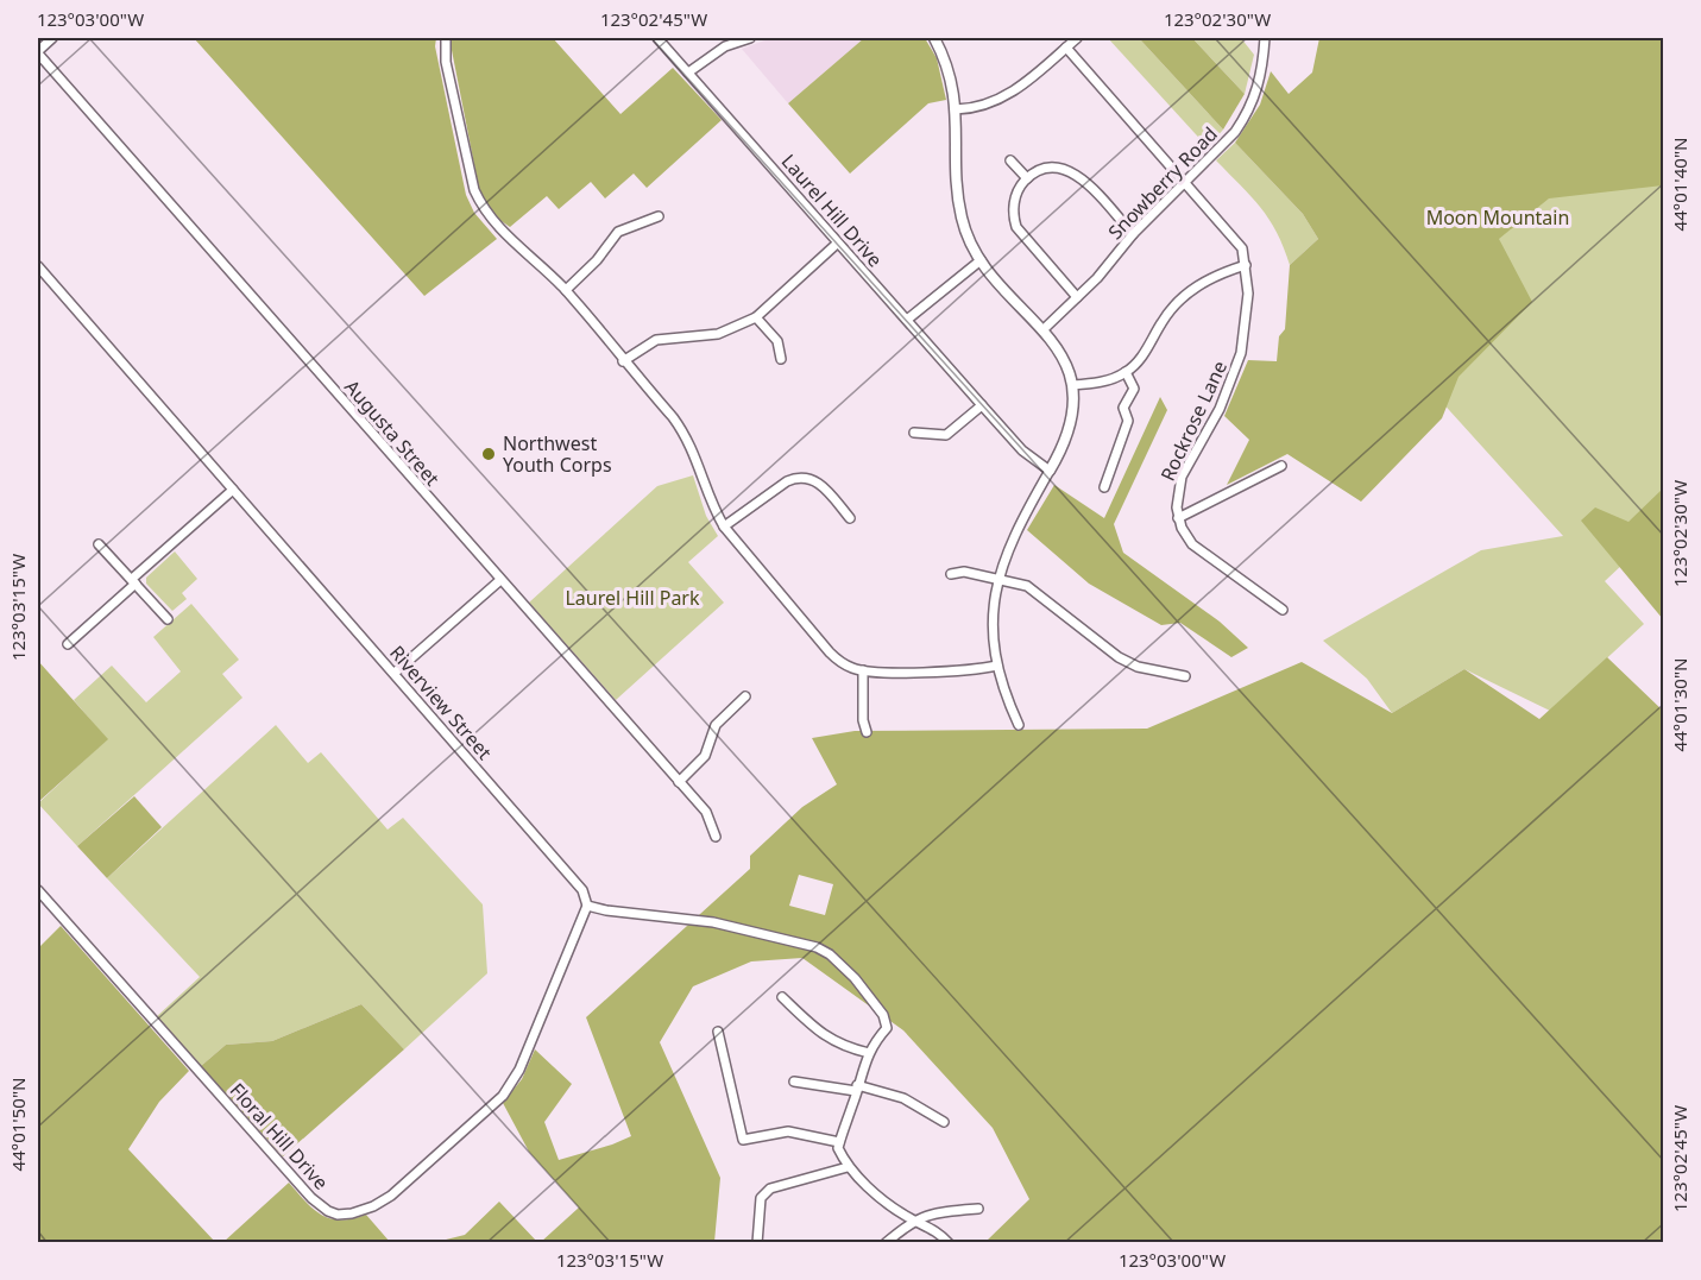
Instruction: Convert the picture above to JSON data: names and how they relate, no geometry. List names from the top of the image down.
{
  "streets": {
    "street": [
      "Snowberry Road",
      "Laurel Hill Drive",
      "Rockrose Lane",
      "Augusta Street",
      "Riverview Street",
      "Floral Hill Drive"
    ]
  },
  "crossings": [
    ["Snowberry Road", "Rockrose Lane"],
    ["Riverview Street", "Floral Hill Drive"]
  ],
  "parks": ["Moon Mountain", "Laurel Hill Park"],
  "places": ["Northwest Youth Corps"],
  "coordinates": [
    "123°03'00\"W",
    "123°02'45\"W",
    "123°02'30\"W",
    "44°01'40\"N",
    "123°03'15\"W",
    "44°01'30\"N",
    "44°01'50\"N"
  ]
}
